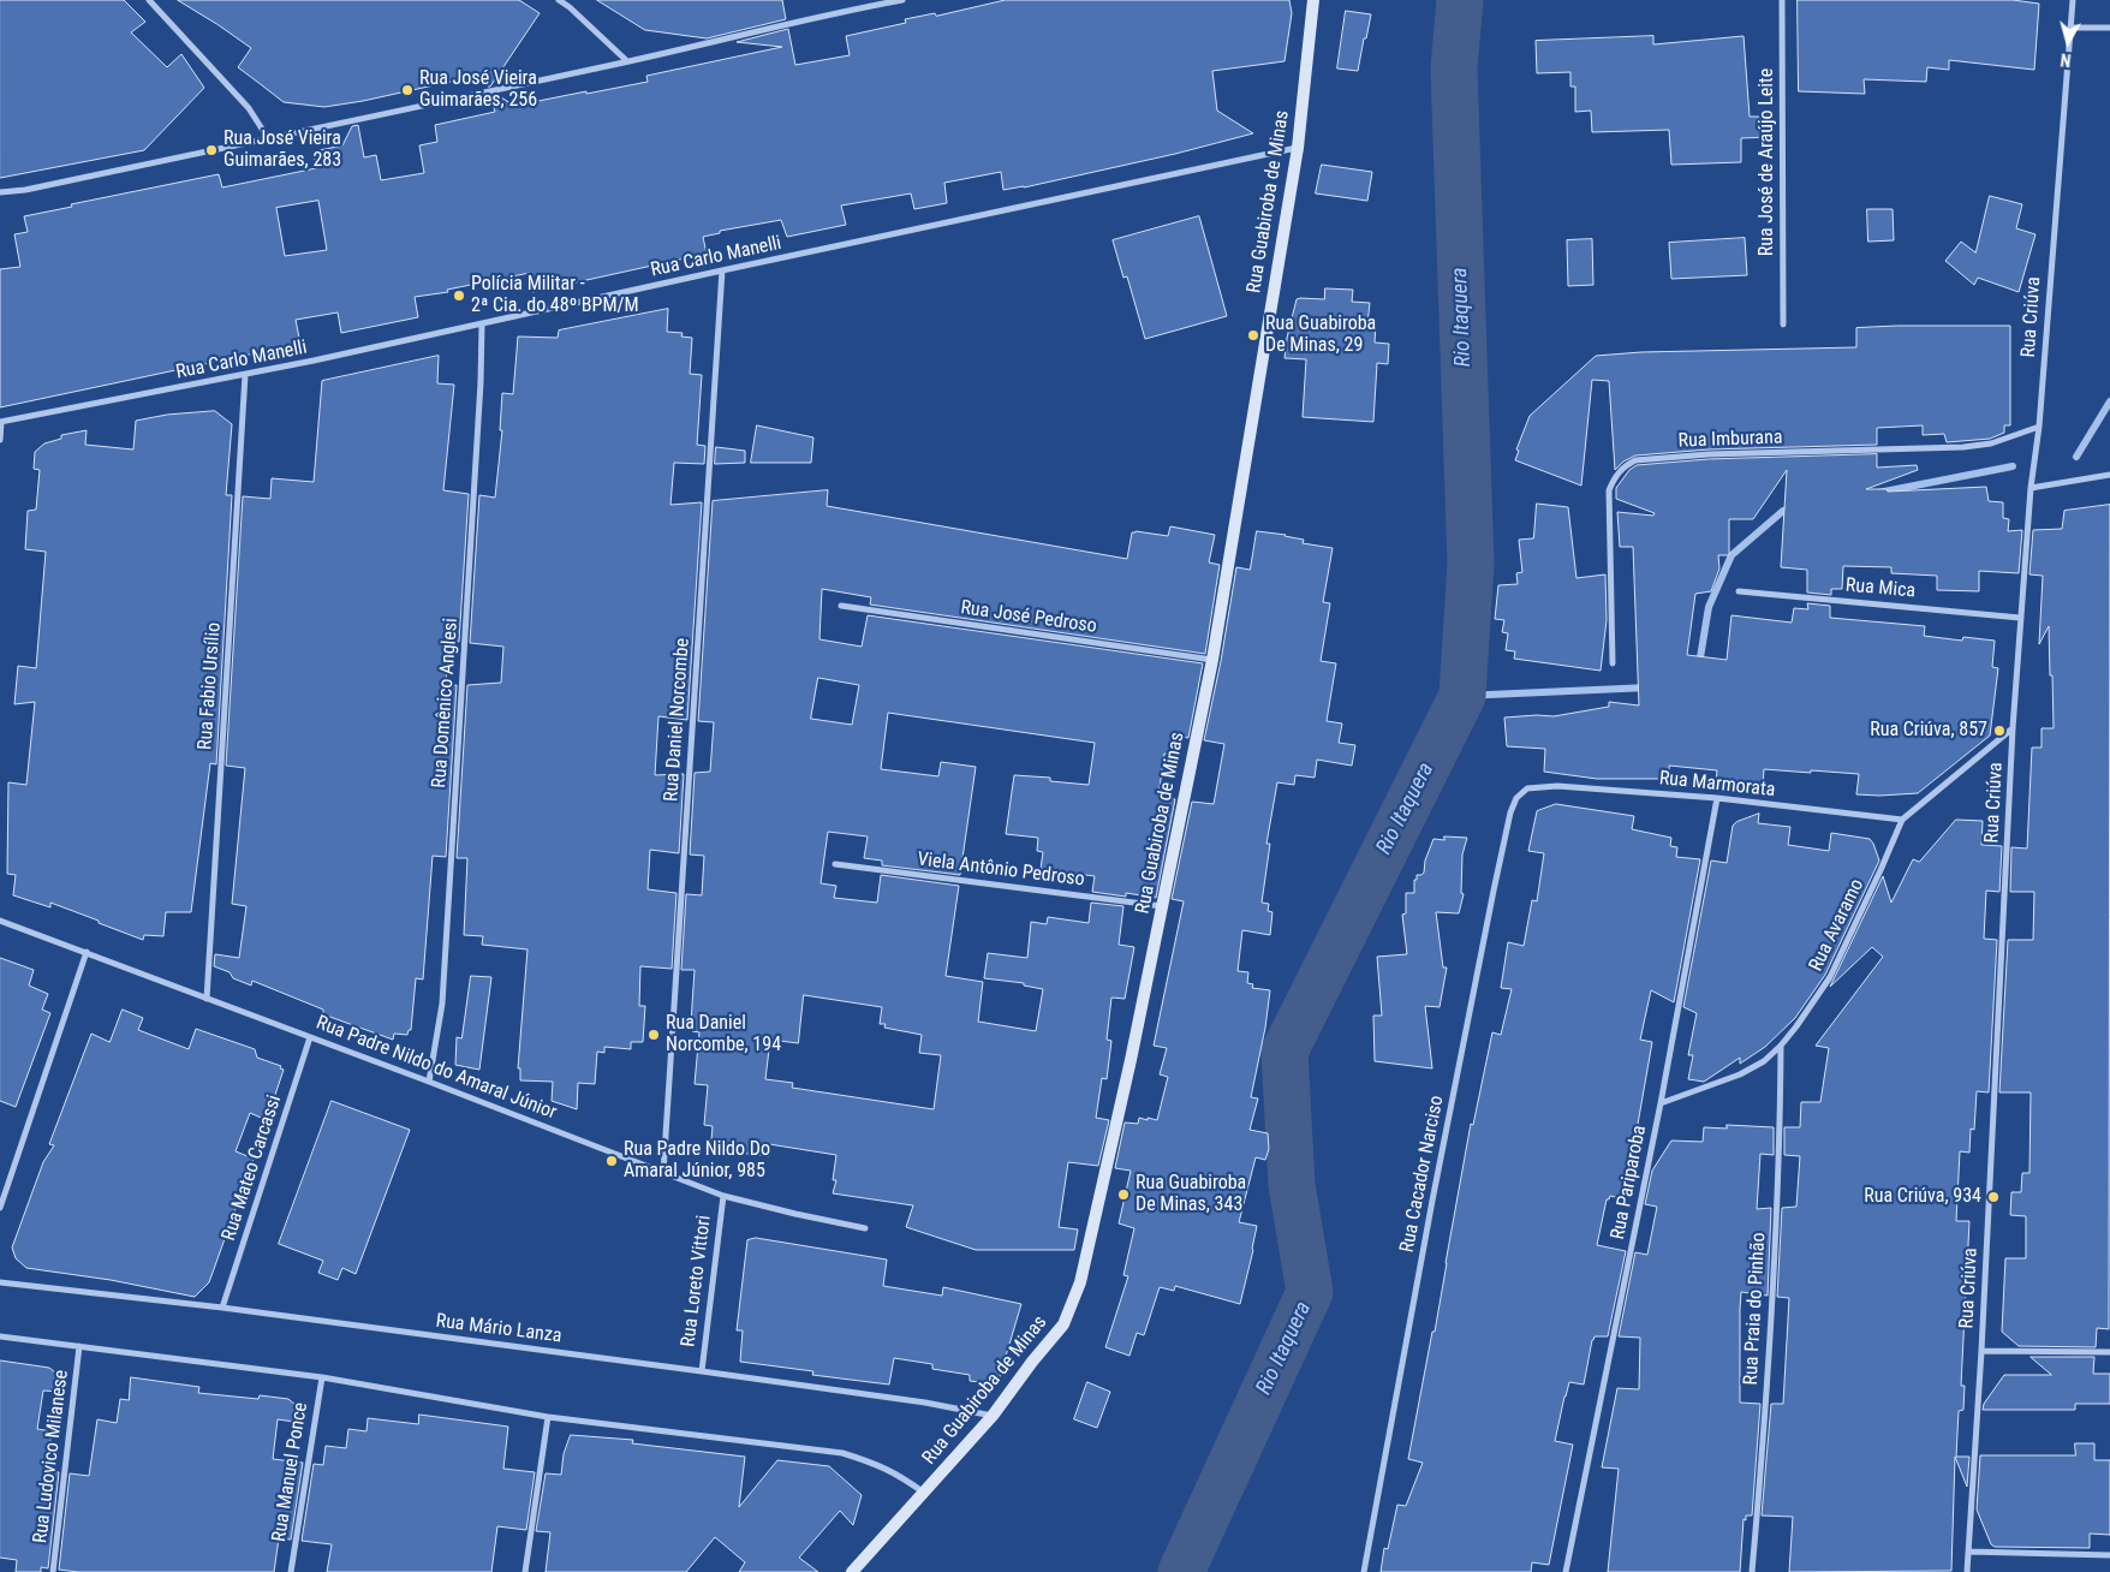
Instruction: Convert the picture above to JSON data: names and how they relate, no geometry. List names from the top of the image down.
{
  "streets": {
    "street": [
      "Rua José de Araújo Leite",
      "Rua Guabiroba de Minas",
      "Rua Carlo Manelli",
      "Rua Criúva",
      "Rua Imburana",
      "Rua Mica",
      "Rua José Pedroso",
      "Rua Fabio Ursílio",
      "Rua Domênico Anglesi",
      "Rua Daniel Norcombe",
      "Rua Marmorata",
      "Viela Antônio Pedroso",
      "Rua Avaramo",
      "Rua Padre Nildo do Amaral Júnior",
      "Rua Mateo Carcassi",
      "Rua Cacador Narciso",
      "Rua Pariparoba",
      "Rua Loreto Vittori",
      "Rua Praia do Pinhão",
      "Rua Mário Lanza",
      "Rua Ludovico Milanese",
      "Rua Manuel Ponce"
    ]
  },
  "crossings": [
    ["Rua Guabiroba de Minas", "Rua Carlo Manelli"],
    ["Rua Guabiroba de Minas", "Rua José Pedroso"],
    ["Rua Guabiroba de Minas", "Viela Antônio Pedroso"],
    ["Rua Guabiroba de Minas", "Rua Mário Lanza"],
    ["Rua Carlo Manelli", "Rua Fabio Ursílio"],
    ["Rua Carlo Manelli", "Rua Domênico Anglesi"],
    ["Rua Carlo Manelli", "Rua Daniel Norcombe"],
    ["Rua Criúva", "Rua Imburana"],
    ["Rua Criúva", "Rua Mica"],
    ["Rua Criúva", "Rua Avaramo"],
    ["Rua Fabio Ursílio", "Rua Padre Nildo do Amaral Júnior"],
    ["Rua Domênico Anglesi", "Rua Padre Nildo do Amaral Júnior"],
    ["Rua Daniel Norcombe", "Rua Padre Nildo do Amaral Júnior"],
    ["Rua Marmorata", "Rua Avaramo"],
    ["Rua Marmorata", "Rua Cacador Narciso"],
    ["Rua Marmorata", "Rua Pariparoba"],
    ["Rua Avaramo", "Rua Pariparoba"],
    ["Rua Avaramo", "Rua Praia do Pinhão"],
    ["Rua Padre Nildo do Amaral Júnior", "Rua Mateo Carcassi"],
    ["Rua Padre Nildo do Amaral Júnior", "Rua Loreto Vittori"],
    ["Rua Mateo Carcassi", "Rua Mário Lanza"],
    ["Rua Loreto Vittori", "Rua Mário Lanza"]
  ],
  "water": ["Rio Itaquera"],
  "places": [
    "Rua José Vieira Guimarães, 256",
    "Rua José Vieira Guimarães, 283",
    "Polícia Militar - 2ª Cia. do 48º BPM/M",
    "Rua Guabiroba De Minas, 29",
    "Rua Criúva, 857",
    "Rua Daniel Norcombe, 194",
    "Rua Padre Nildo Do Amaral Júnior, 985",
    "Rua Guabiroba De Minas, 343",
    "Rua Criúva, 934"
  ],
  "north": "bottom"
}
